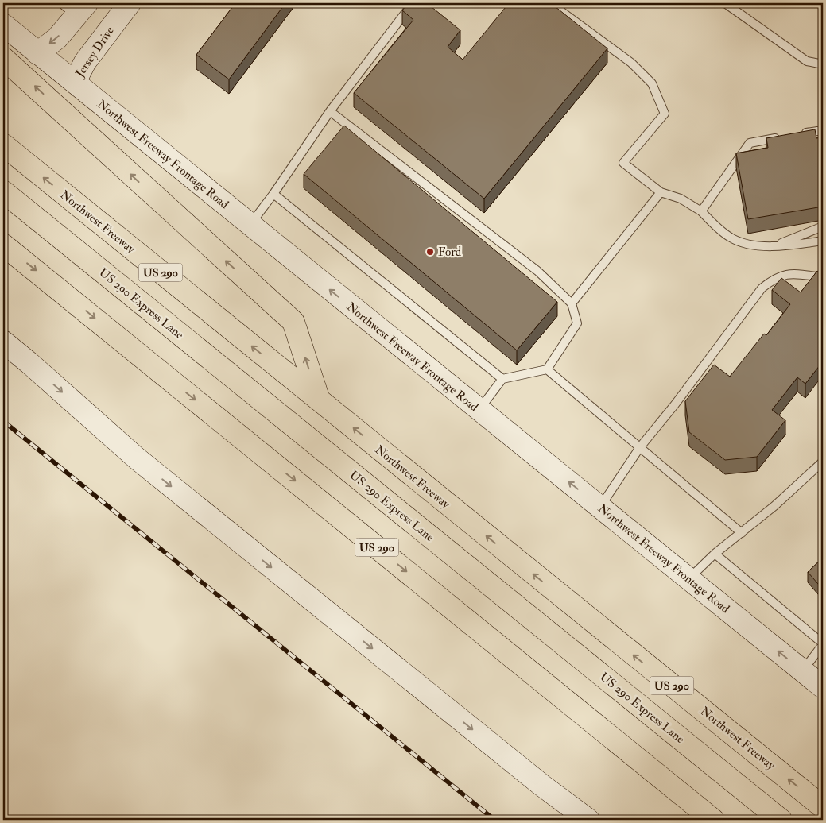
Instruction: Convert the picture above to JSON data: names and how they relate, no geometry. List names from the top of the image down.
{
  "streets": {
    "highway": ["Northwest Freeway", "US 290", "US 290 Express Lane"],
    "main road": ["Jersey Drive", "Northwest Freeway Frontage Road"]
  },
  "crossings": [
    ["Jersey Drive", "Northwest Freeway Frontage Road"]
  ],
  "one_way": ["Northwest Freeway Frontage Road"],
  "places": ["Ford"]
}
